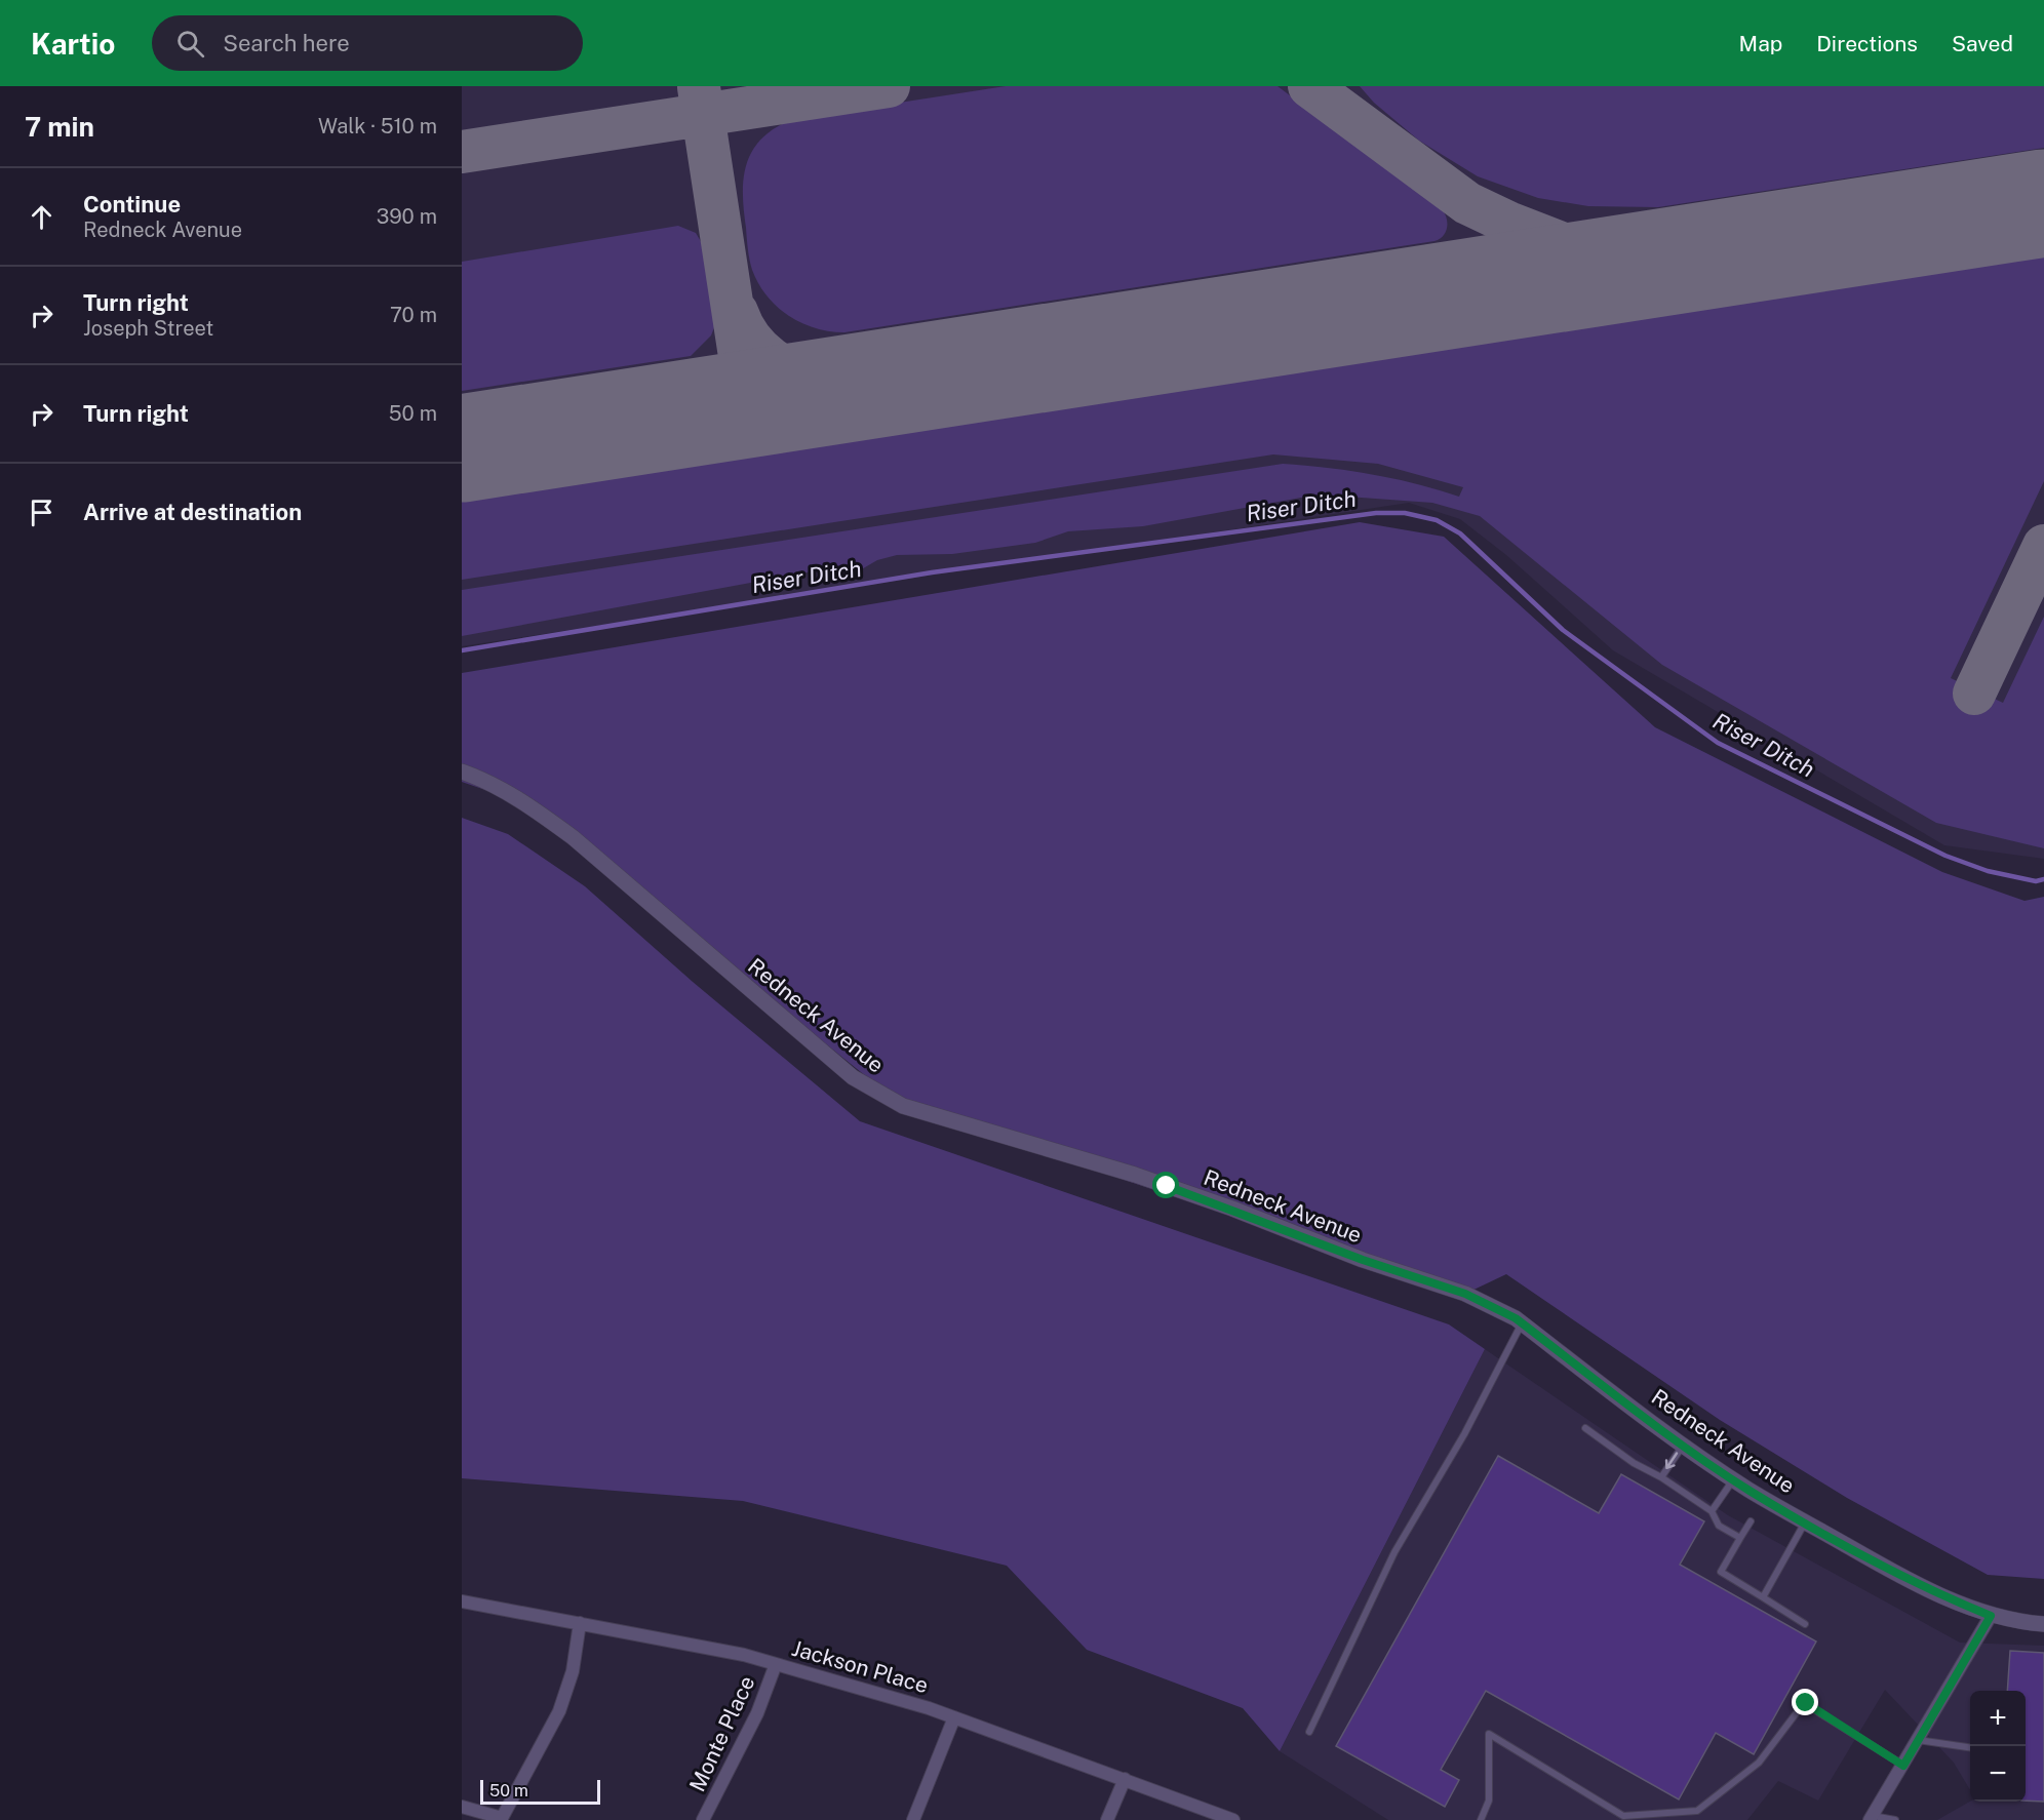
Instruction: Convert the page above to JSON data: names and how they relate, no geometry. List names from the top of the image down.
{
  "streets": {
    "street": ["Redneck Avenue", "Jackson Place", "Monte Place"]
  },
  "crossings": [
    ["Jackson Place", "Monte Place"]
  ],
  "water": ["Riser Ditch"],
  "scale_bar": "50 m",
  "page": {
    "header": "Kartio",
    "search": "Search here",
    "nav": ["Map", "Directions", "Saved"],
    "heading": ["7 min", "Walk · 510 m"],
    "list": [
      ["Continue", "Redneck Avenue", "390 m"],
      ["Turn right", "Joseph Street", "70 m"],
      ["Turn right", "50 m"],
      "Arrive at destination"
    ],
    "map_buttons": ["+", "−"],
    "scale": "50 m"
  }
}
